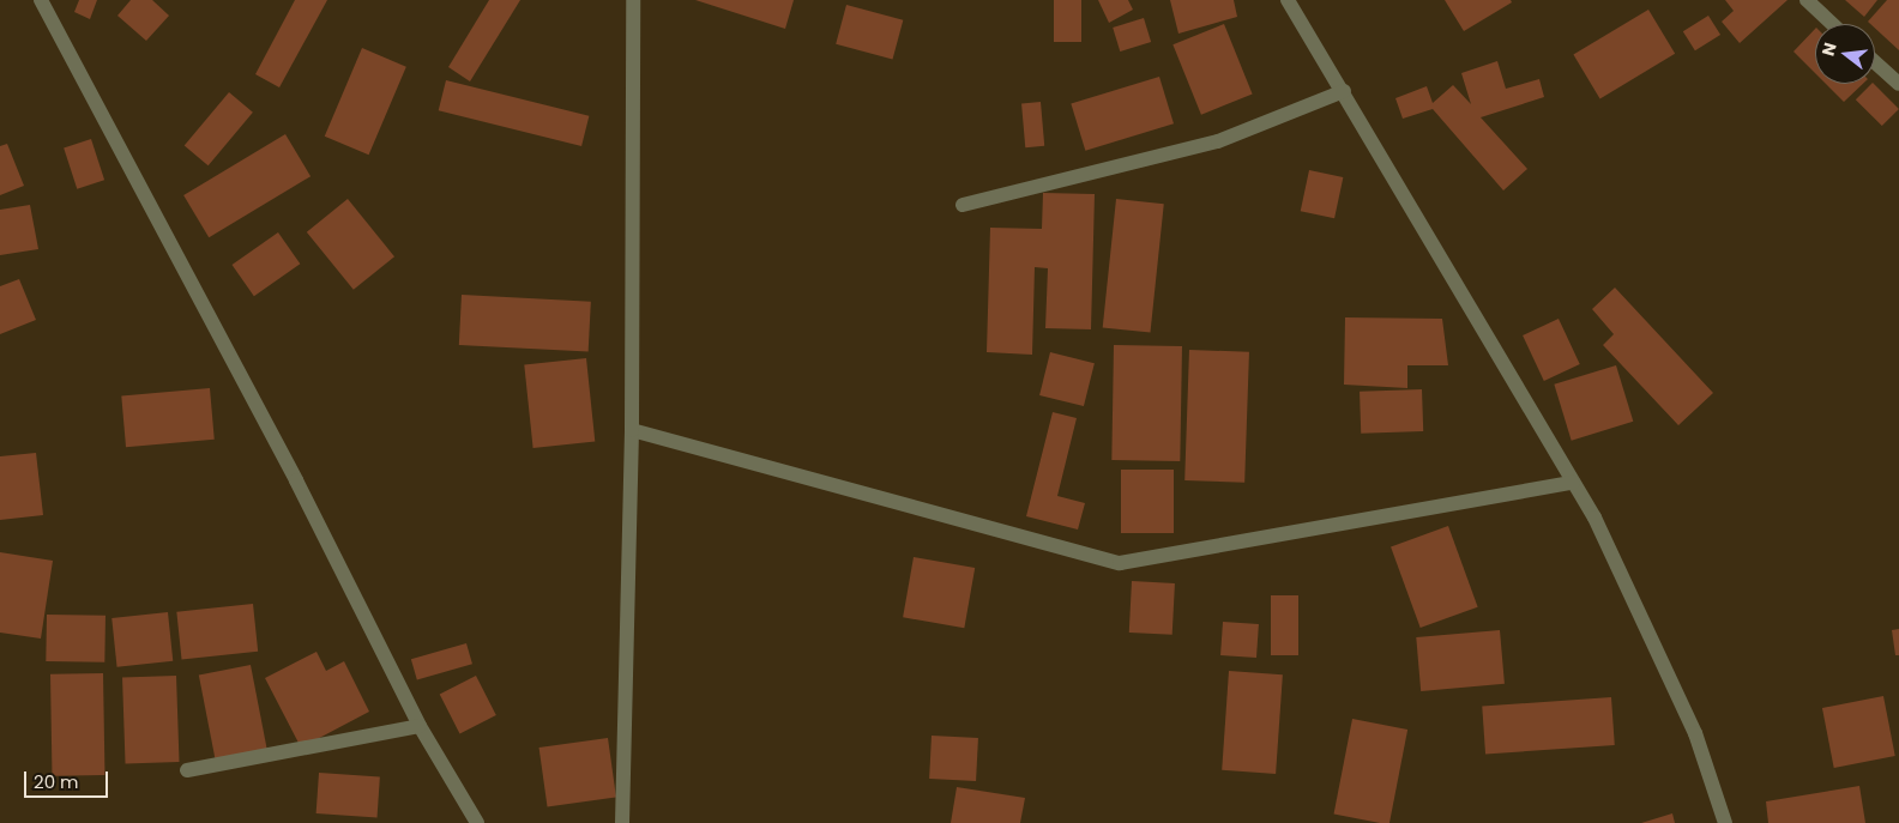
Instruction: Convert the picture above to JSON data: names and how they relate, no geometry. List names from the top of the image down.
{
  "scale_bar": "20 m",
  "north": "left"
}
